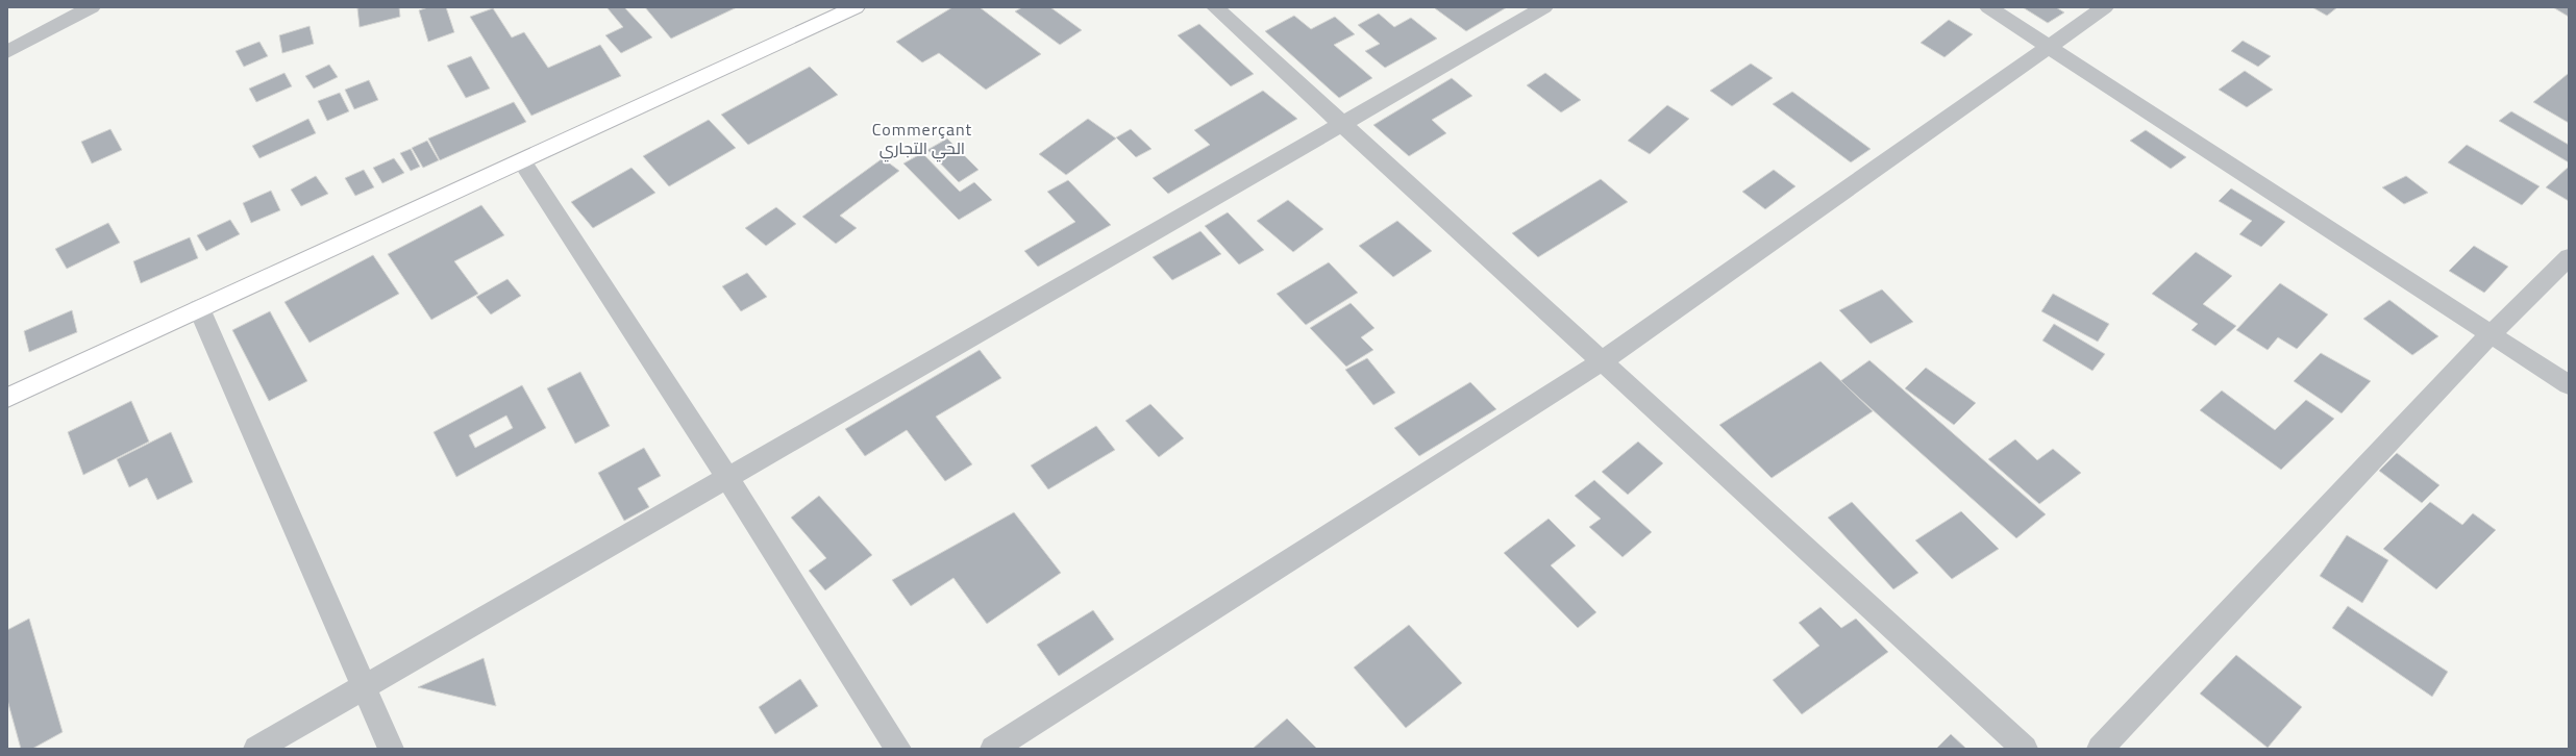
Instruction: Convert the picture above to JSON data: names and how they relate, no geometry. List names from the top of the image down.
{
  "districts": ["Commerçant الحي التجاري"]
}
